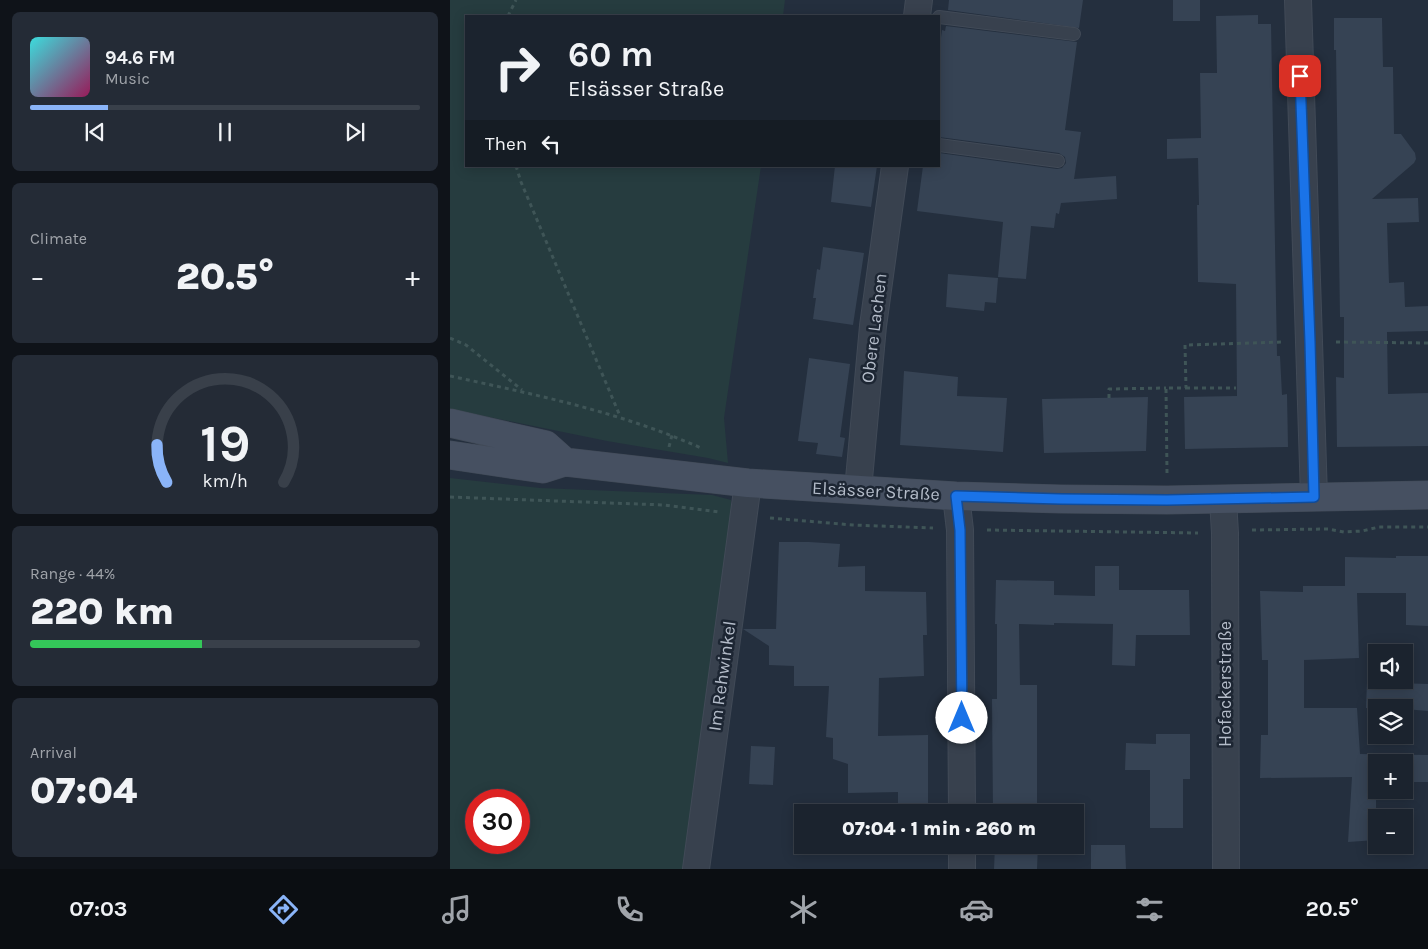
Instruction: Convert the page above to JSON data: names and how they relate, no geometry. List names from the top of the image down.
{
  "streets": {
    "main road": ["Elsässer Straße"],
    "street": ["Obere Lachen", "Im Rehwinkel", "Hofackerstraße"]
  },
  "crossings": [
    ["Obere Lachen", "Elsässer Straße"],
    ["Elsässer Straße", "Im Rehwinkel"],
    ["Elsässer Straße", "Hofackerstraße"]
  ],
  "page": {
    "turn": ["60 m", "Elsässer Straße"],
    "song": ["94.6 FM", "Music"],
    "then": "Then",
    "tile": [
      "Climate",
      ["Range · 44%", "220 km"],
      ["Arrival", "07:04"]
    ],
    "heat": ["−", "20.5°", "+"],
    "map_buttons": ["+", "−"],
    "limit": "30",
    "trip": "07:04 · 1 min · 260 m",
    "tabs": ["07:03", "20.5°"],
    "gauge": ["19", "km/h"]
  }
}
